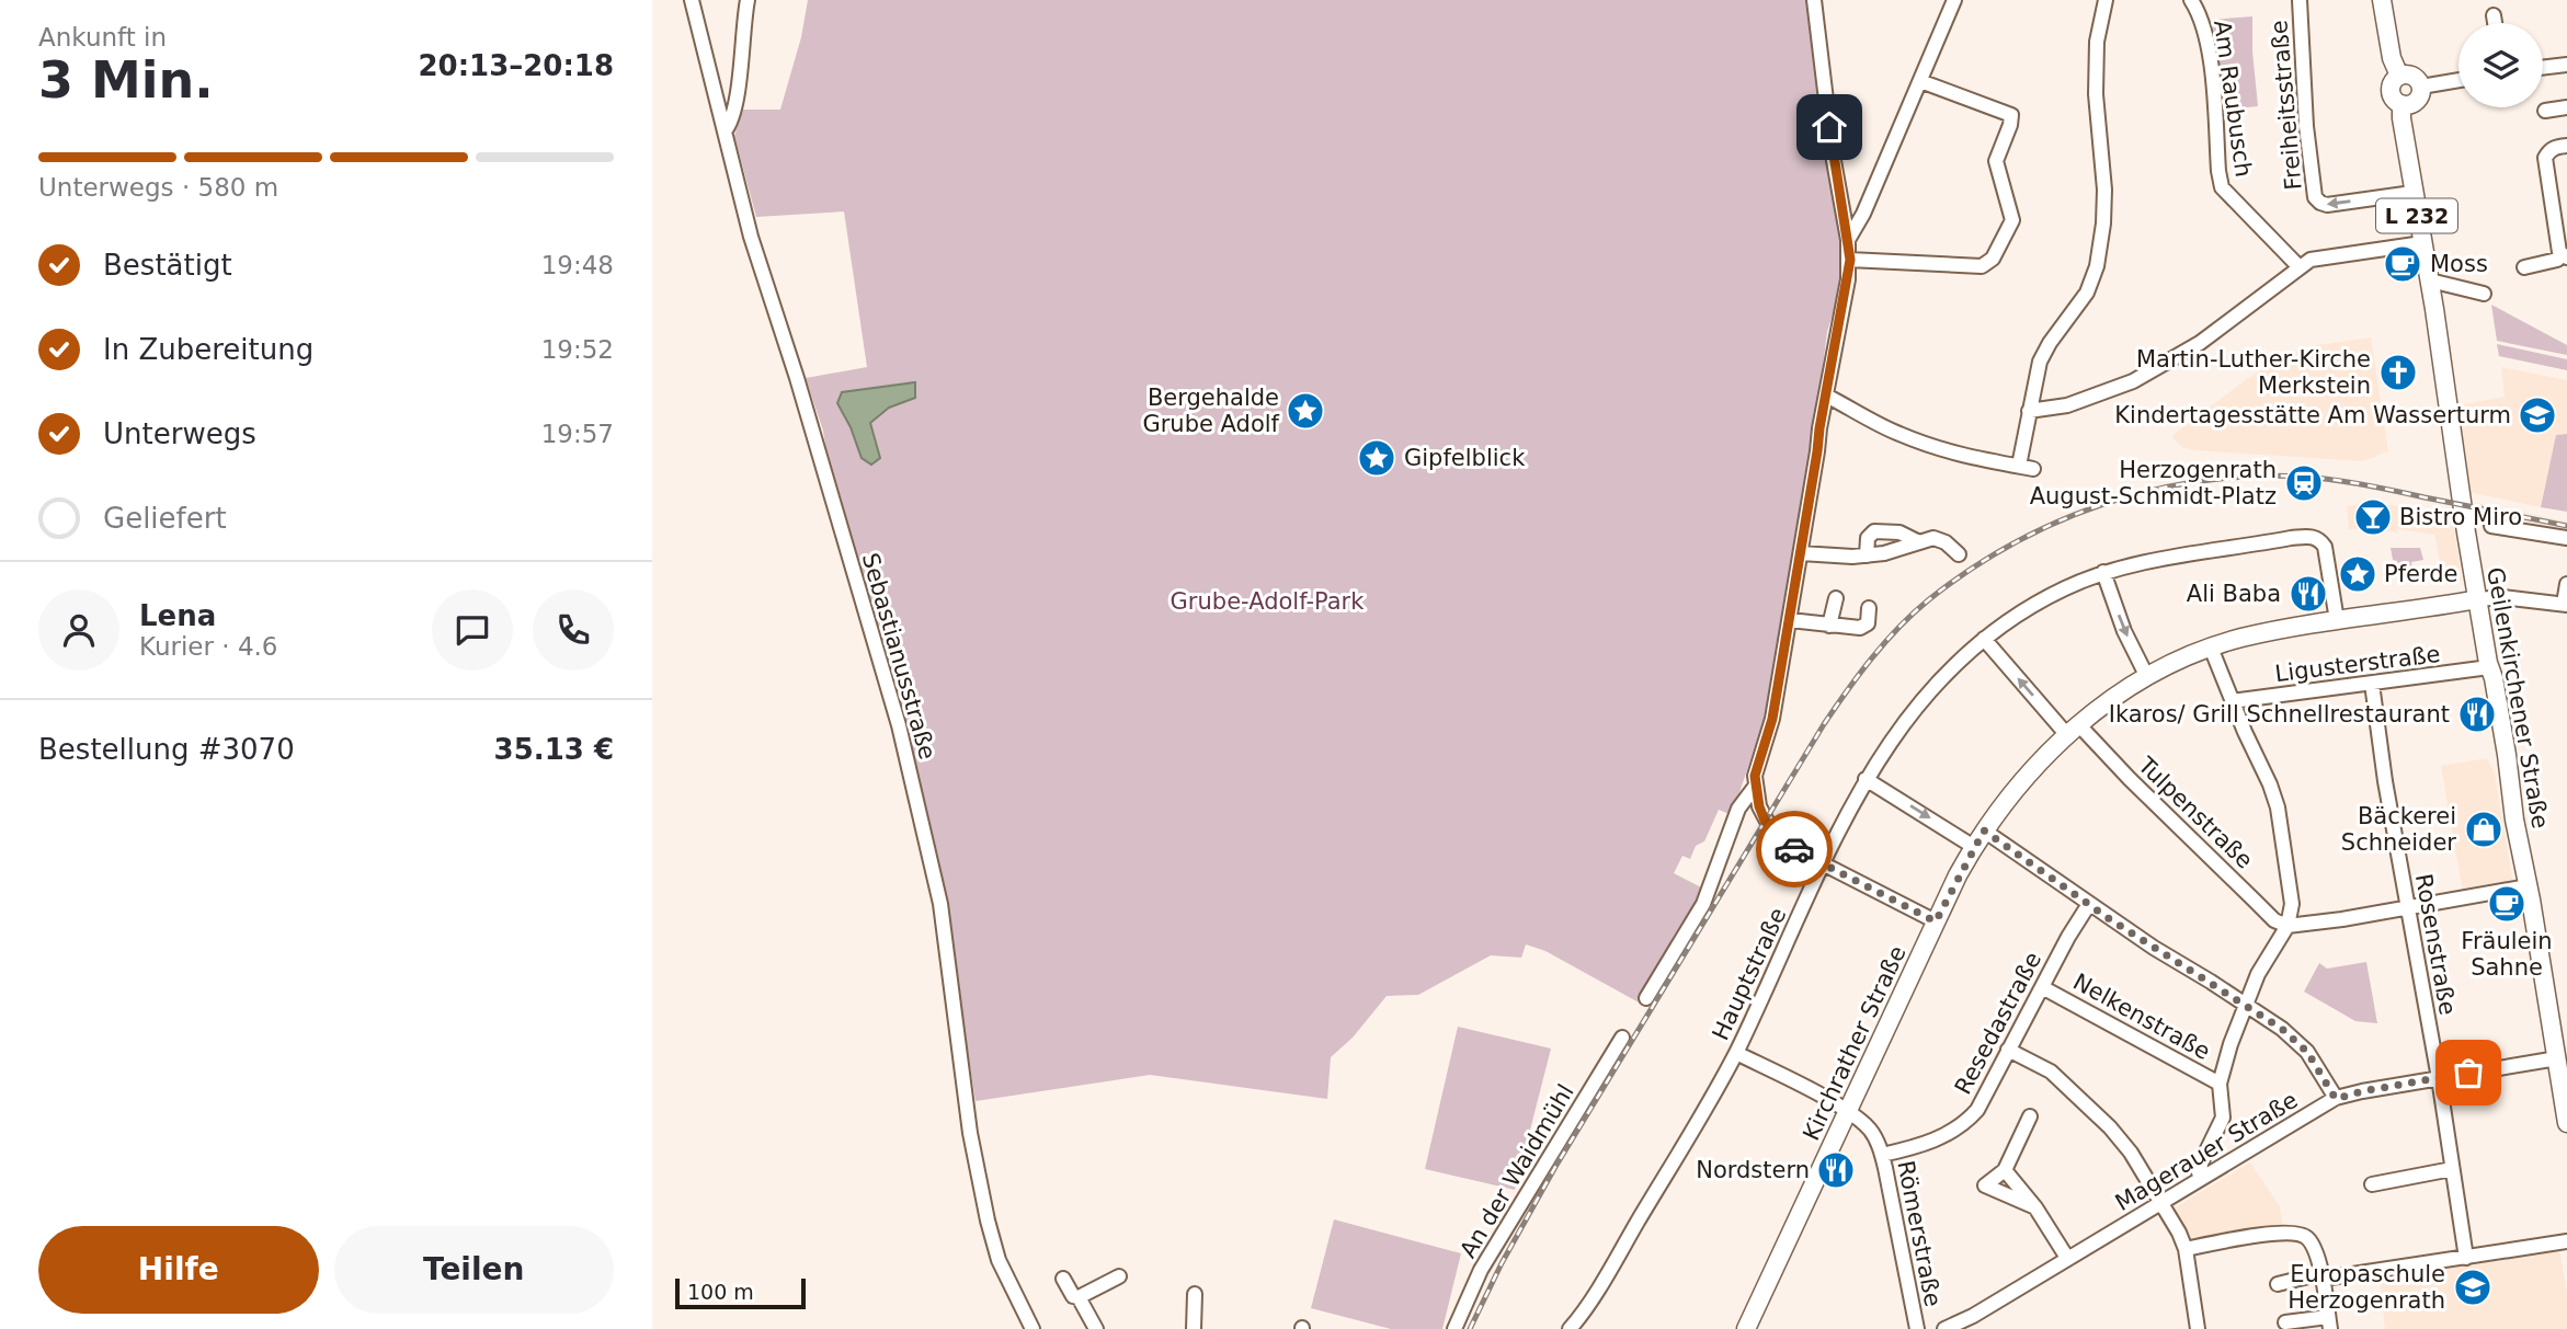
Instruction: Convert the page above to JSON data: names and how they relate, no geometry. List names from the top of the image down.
{
  "streets": {
    "main road": ["L 232", "Geilenkirchener Straße", "Kirchrather Straße"],
    "street": [
      "Am Raubusch",
      "Freiheitsstraße",
      "Sebastianusstraße",
      "Ligusterstraße",
      "Tulpenstraße",
      "Rosenstraße",
      "Hauptstraße",
      "Nelkenstraße",
      "Resedastraße",
      "Magerauer Straße",
      "An der Waidmühl",
      "Römerstraße"
    ]
  },
  "crossings": [
    ["Freiheitsstraße", "Geilenkirchener Straße"],
    ["L 232", "Geilenkirchener Straße"],
    ["Ligusterstraße", "Geilenkirchener Straße"],
    ["Ligusterstraße", "Rosenstraße"],
    ["Geilenkirchener Straße", "Kirchrather Straße"],
    ["Geilenkirchener Straße", "Magerauer Straße"],
    ["Tulpenstraße", "Hauptstraße"],
    ["Tulpenstraße", "Kirchrather Straße"],
    ["Rosenstraße", "Magerauer Straße"],
    ["Hauptstraße", "Kirchrather Straße"],
    ["Hauptstraße", "Römerstraße"],
    ["Nelkenstraße", "Resedastraße"],
    ["Resedastraße", "Römerstraße"],
    ["Kirchrather Straße", "Römerstraße"]
  ],
  "parks": ["Grube-Adolf-Park"],
  "places": {
    "cafe": ["Moss", "Fräulein Sahne"],
    "church": ["Martin-Luther-Kirche Merkstein"],
    "place": ["Bergehalde Grube Adolf", "Gipfelblick", "Pferde"],
    "school or university": ["Kindertagesstätte Am Wasserturm", "Europaschule Herzogenrath"],
    "station": ["Herzogenrath August-Schmidt-Platz"],
    "bar": ["Bistro Miro"],
    "restaurant": ["Ali Baba", "Ikaros/ Grill Schnellrestaurant", "Nordstern"],
    "shop": ["Bäckerei Schneider"]
  },
  "scale_bar": "100 m",
  "page": {
    "heading": ["3 Min.", "Ankunft in", "20:13–20:18"],
    "panel": [
      "Lena",
      "Kurier · 4.6",
      "Bestellung #3070",
      "35.13 €"
    ],
    "bar": "Unterwegs · 580 m",
    "list": [
      ["Bestätigt", "19:48"],
      ["In Zubereitung", "19:52"],
      ["Unterwegs", "19:57"],
      "Geliefert"
    ],
    "buttons": ["Hilfe", "Teilen"],
    "scale": "100 m"
  }
}
